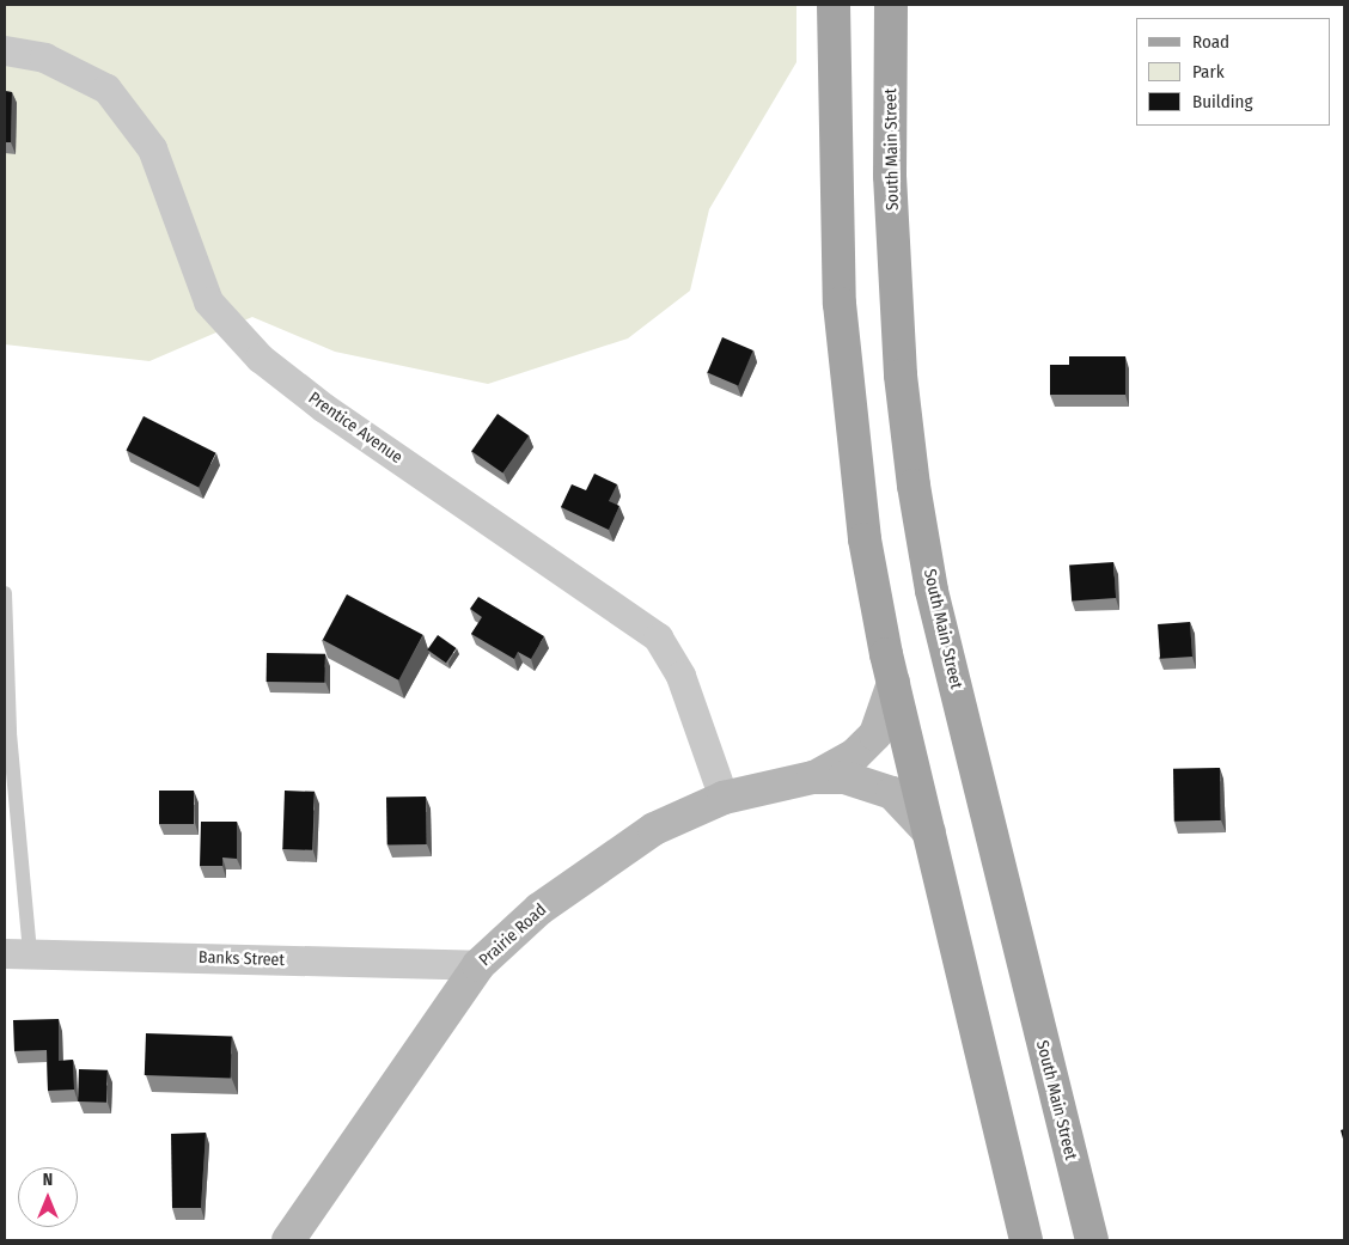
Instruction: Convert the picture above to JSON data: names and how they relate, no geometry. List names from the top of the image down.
{
  "streets": {
    "main road": ["South Main Street"],
    "street": ["Prentice Avenue", "Prairie Road", "Banks Street"]
  },
  "crossings": [
    ["Prentice Avenue", "Prairie Road"],
    ["Prairie Road", "Banks Street"]
  ],
  "legend": ["Road", "Park", "Building"],
  "north": "top"
}
